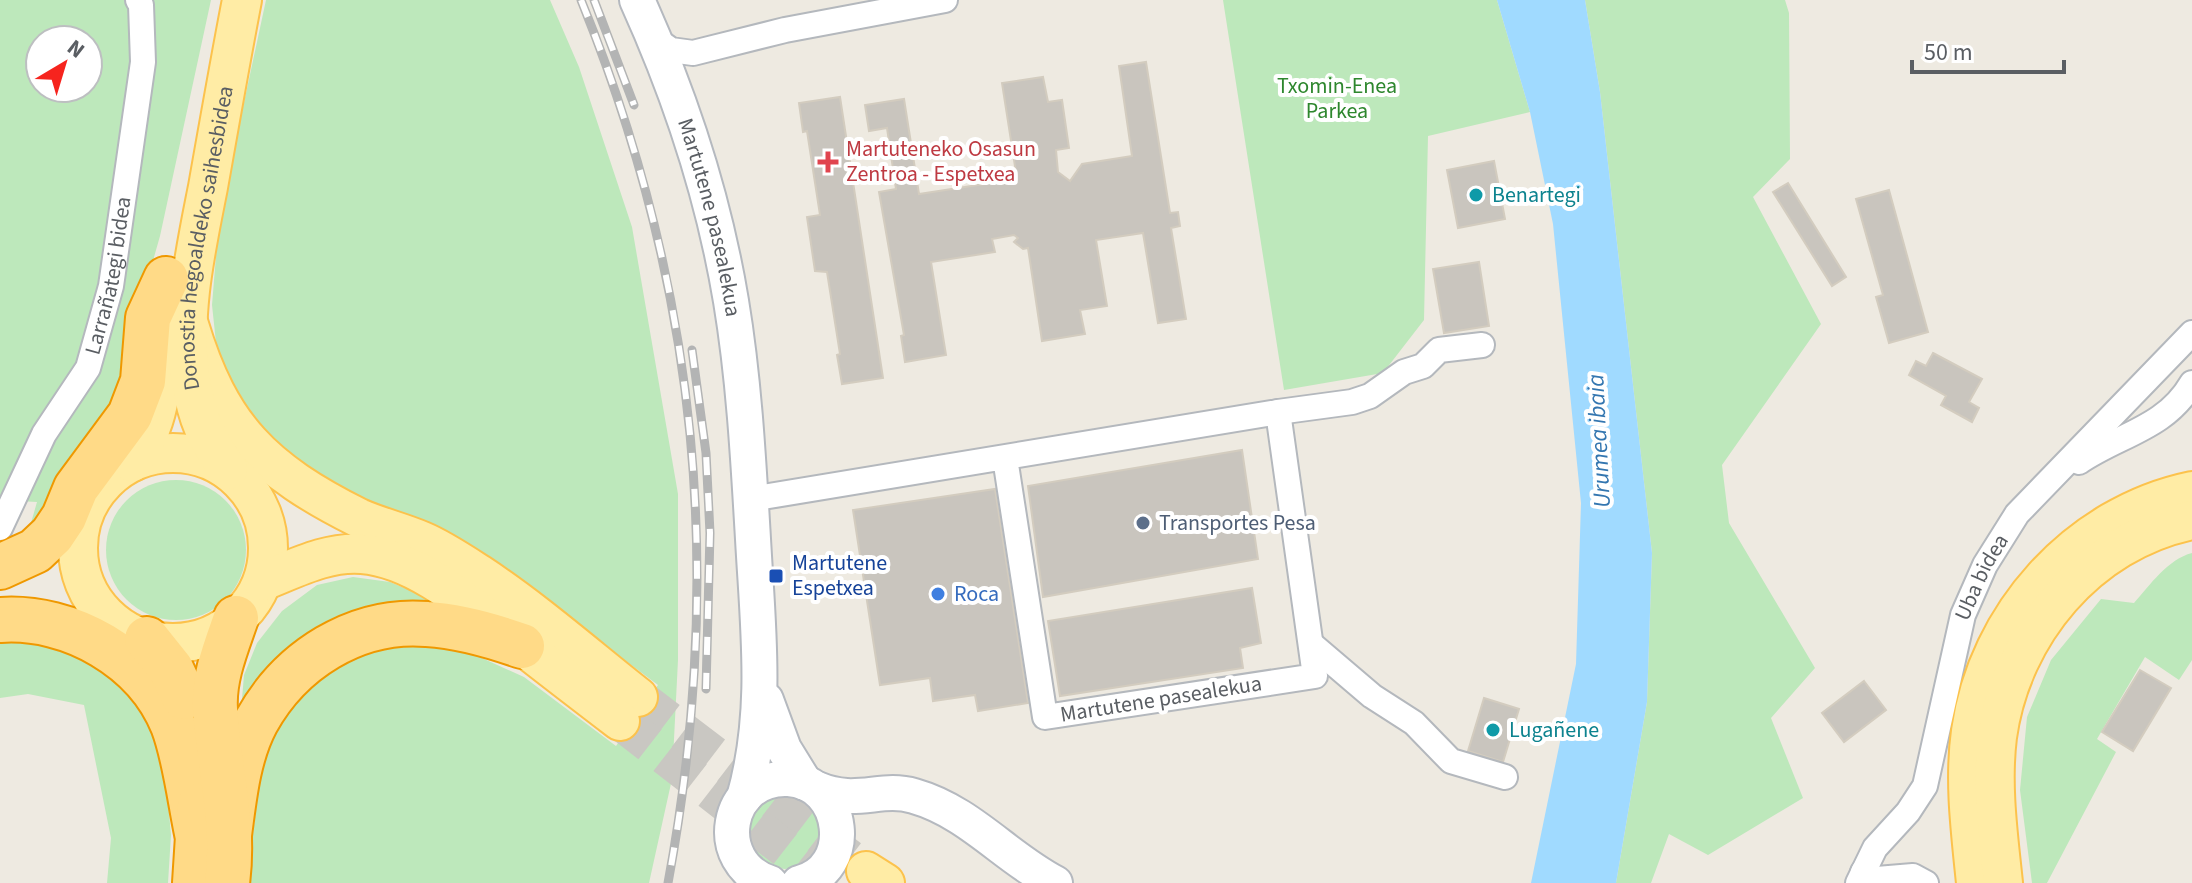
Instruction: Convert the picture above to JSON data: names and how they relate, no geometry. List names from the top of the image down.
{
  "streets": {
    "main road": ["Martutene pasealekua", "Donostia hegoaldeko saihesbidea"],
    "street": ["Larrañategi bidea", "Uba bidea"]
  },
  "water": ["Urumea ibaia"],
  "parks": ["Txomin-Enea Parkea"],
  "places": {
    "health": ["Martuteneko Osasun Zentroa - Espetxea"],
    "other": [
      "Benartegi",
      "Transportes Pesa",
      "Roca",
      "Lugañene"
    ],
    "transit": ["Martutene Espetxea"]
  },
  "scale_bar": "50 m",
  "north": "top right"
}
